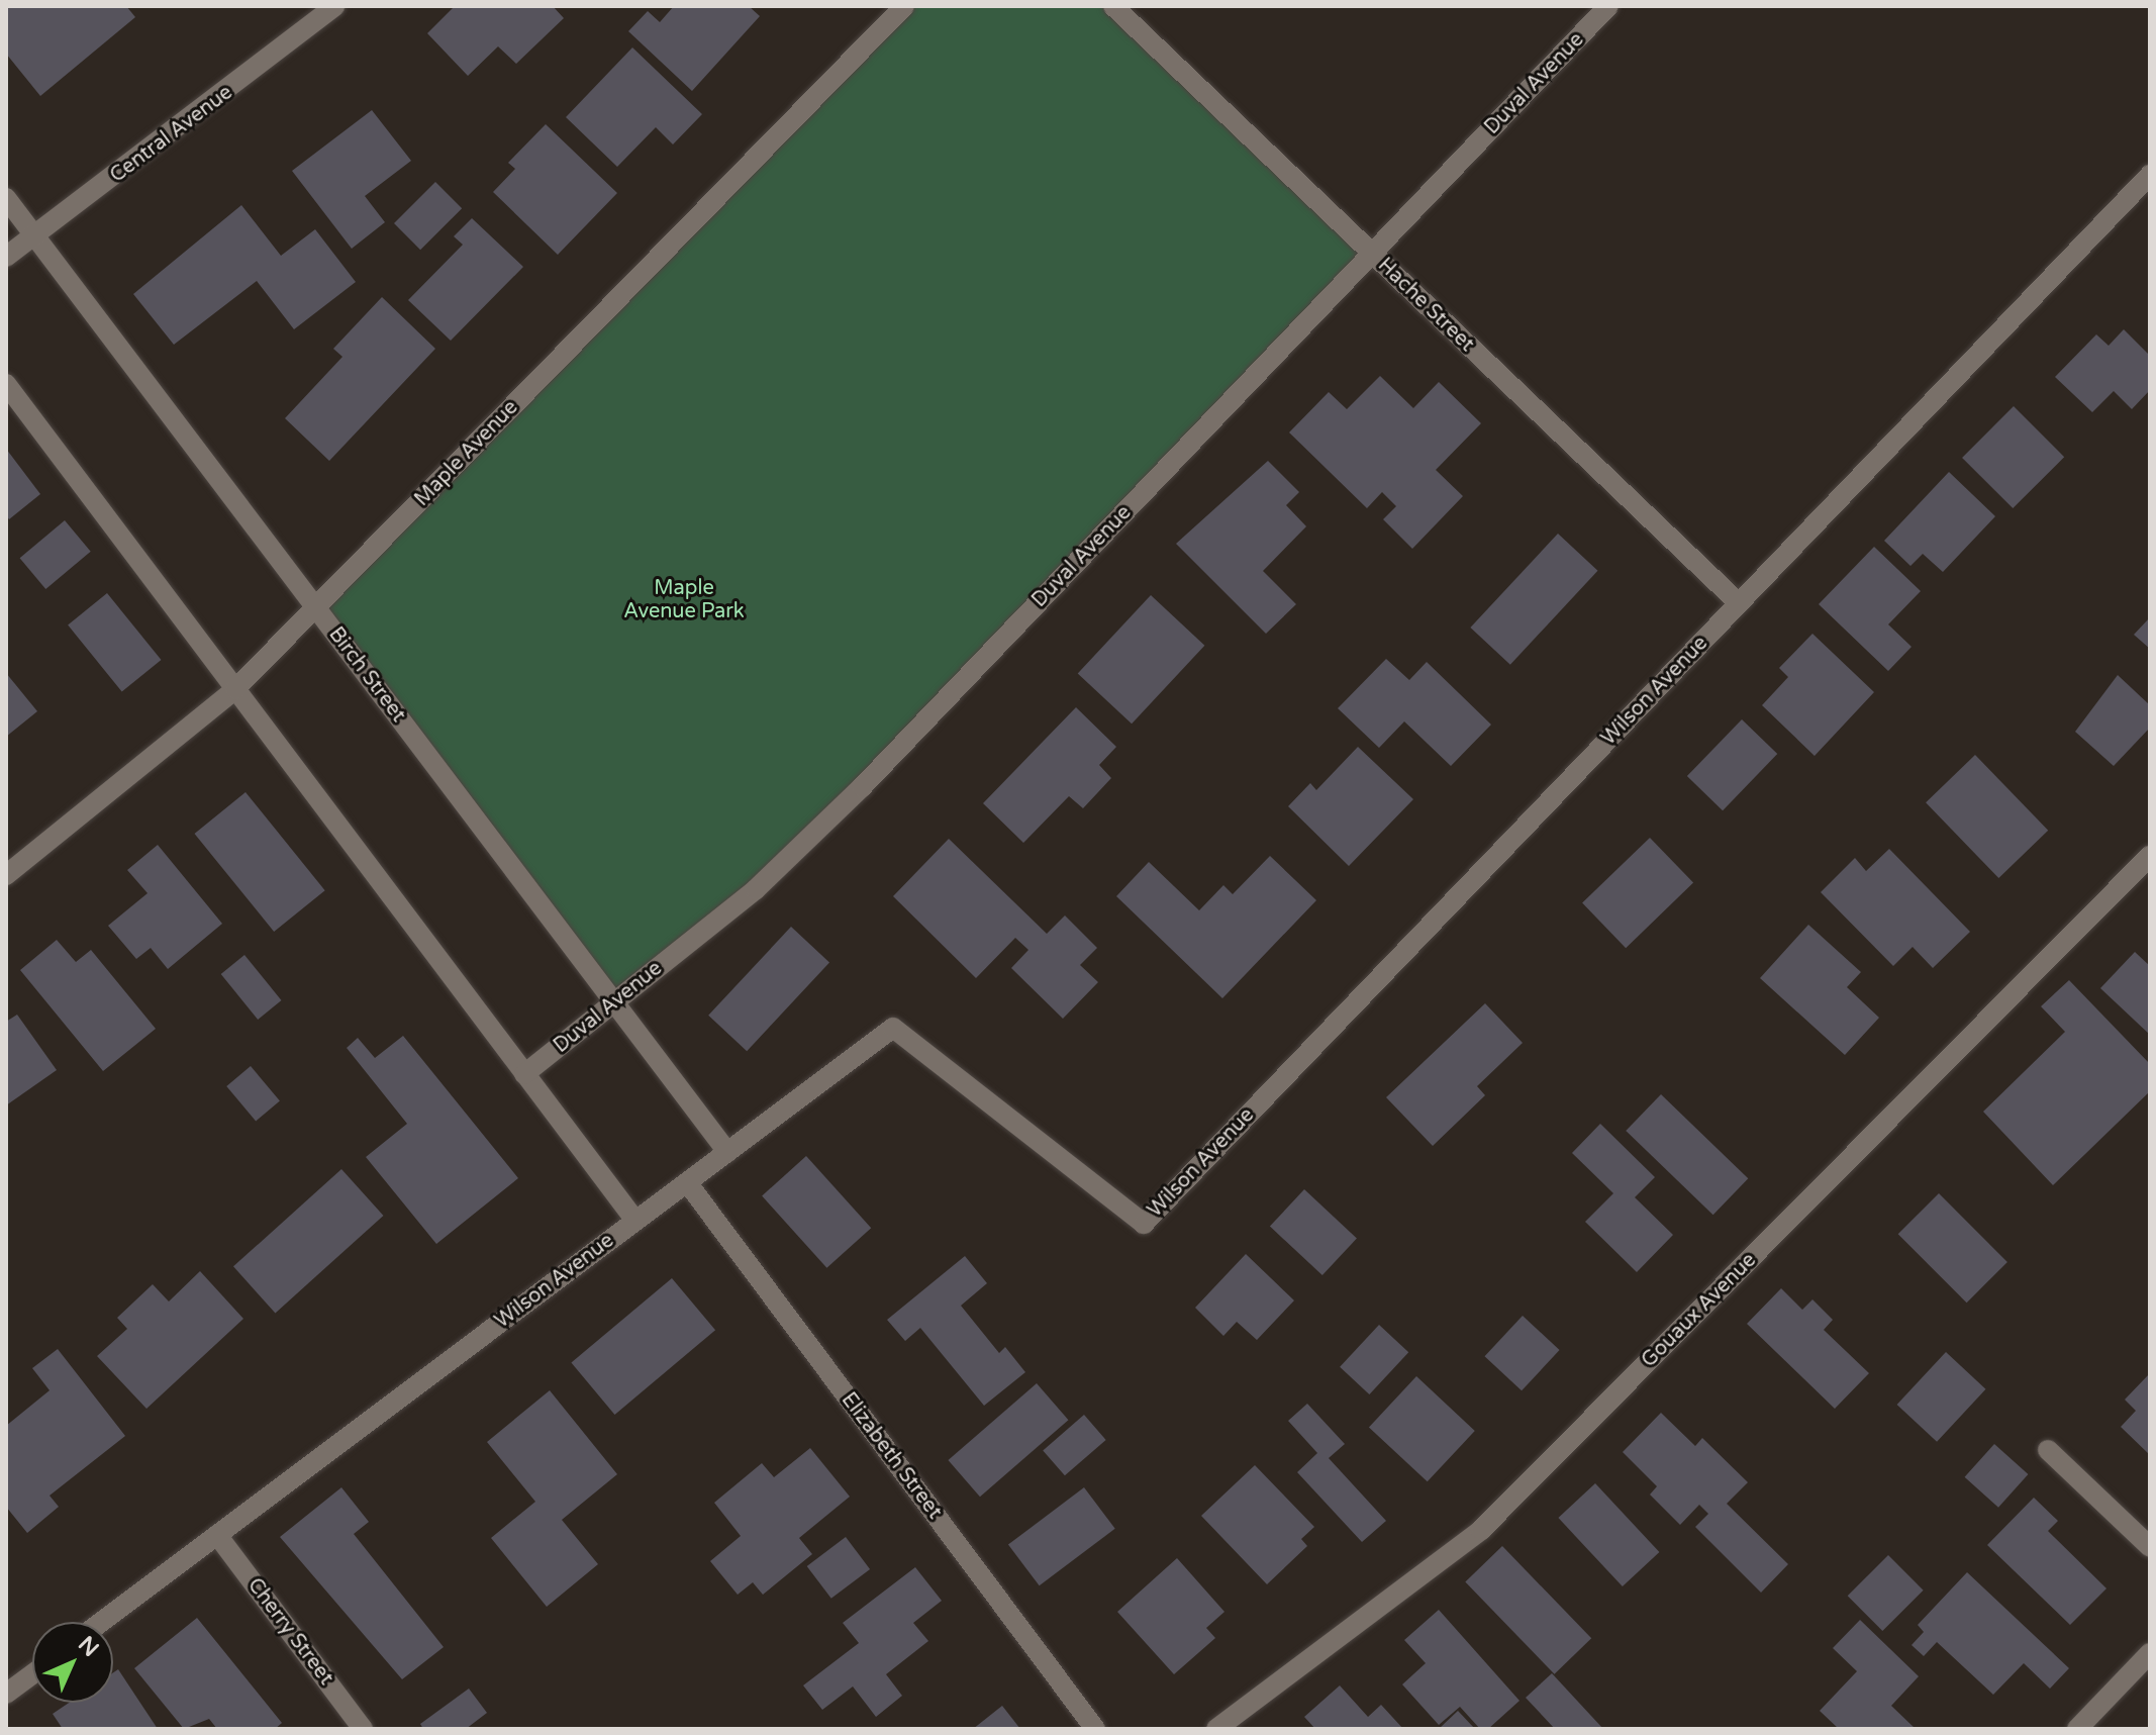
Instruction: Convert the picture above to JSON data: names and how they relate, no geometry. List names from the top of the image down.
{
  "streets": {
    "street": [
      "Duval Avenue",
      "Central Avenue",
      "Hache Street",
      "Maple Avenue",
      "Birch Street",
      "Wilson Avenue",
      "Gouaux Avenue",
      "Elizabeth Street",
      "Cherry Street"
    ]
  },
  "crossings": [
    ["Duval Avenue", "Hache Street"],
    ["Duval Avenue", "Birch Street"],
    ["Central Avenue", "Birch Street"],
    ["Hache Street", "Wilson Avenue"],
    ["Maple Avenue", "Birch Street"],
    ["Birch Street", "Wilson Avenue"],
    ["Wilson Avenue", "Elizabeth Street"],
    ["Wilson Avenue", "Cherry Street"]
  ],
  "parks": ["Maple Avenue Park"],
  "north": "top right"
}
